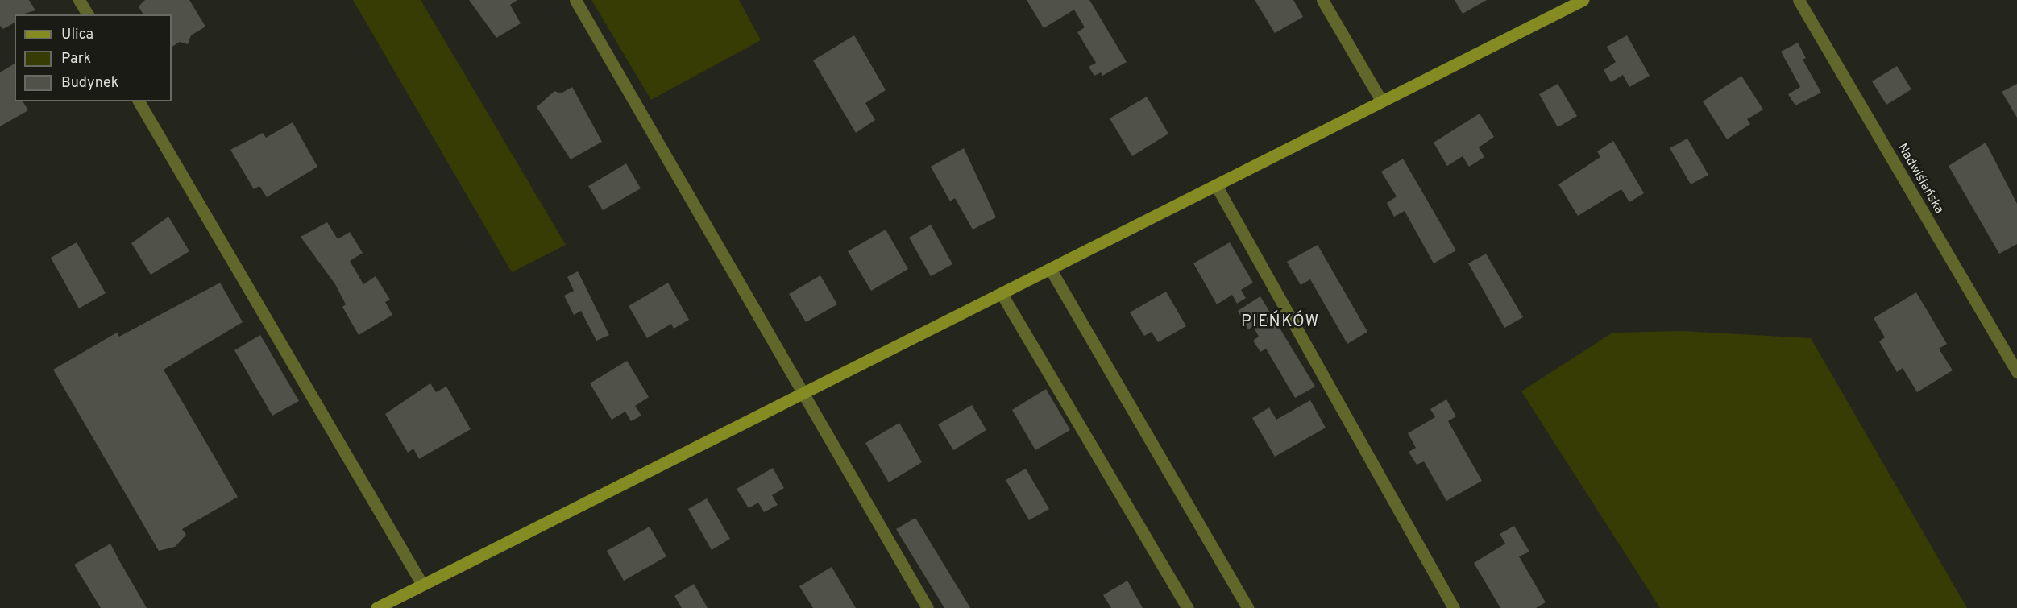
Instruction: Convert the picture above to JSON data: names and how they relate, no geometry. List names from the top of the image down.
{
  "streets": {
    "street": ["Nadwiślańska"]
  },
  "districts": ["PIEŃKÓW"],
  "legend": ["Ulica", "Park", "Budynek"]
}
